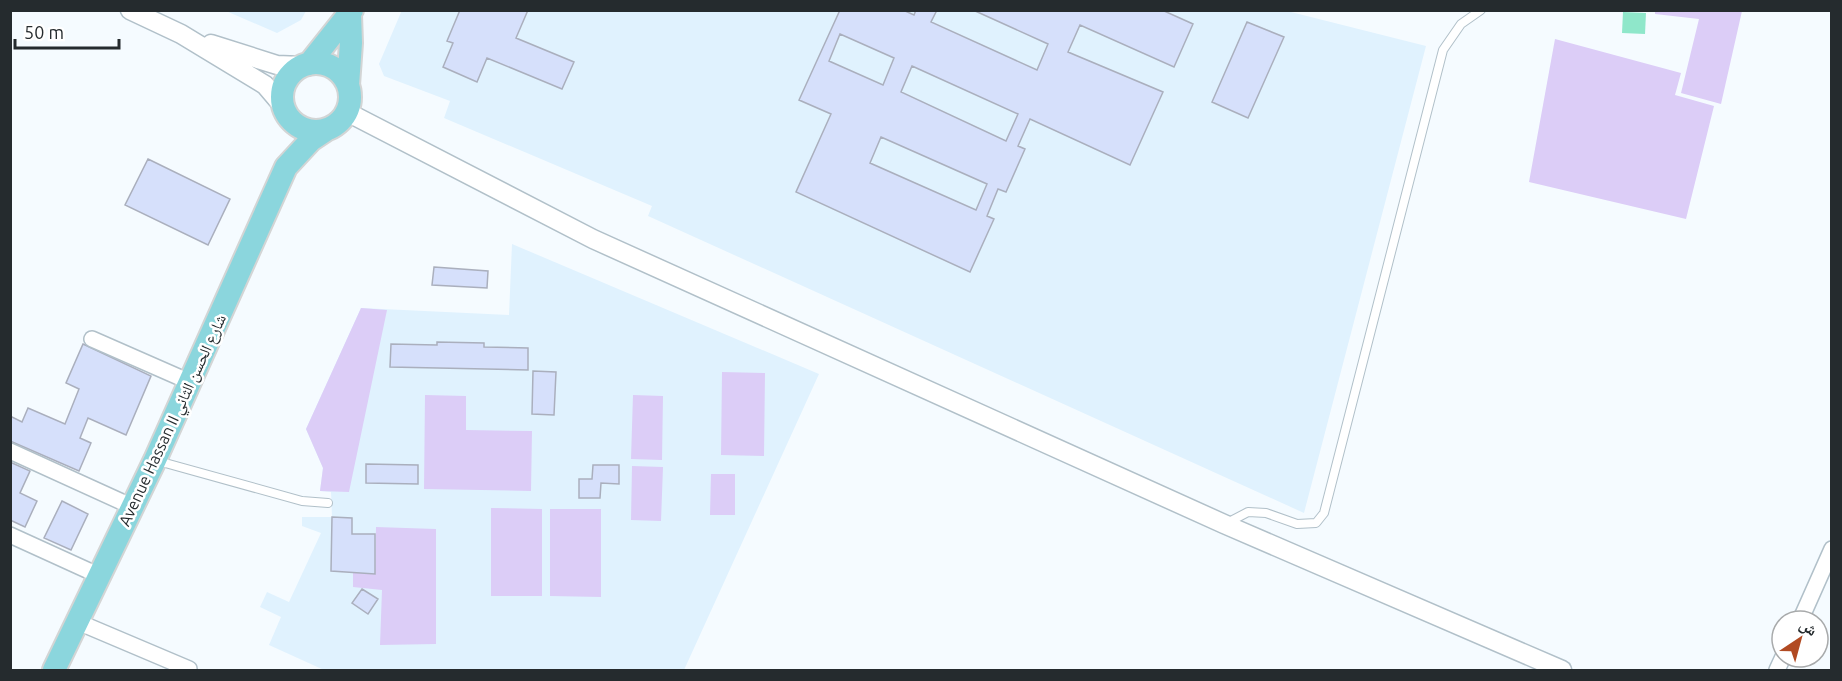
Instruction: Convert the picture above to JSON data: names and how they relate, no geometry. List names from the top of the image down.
{
  "streets": {
    "main road": ["Avenue Hassan II شارع الحسن الثاني"]
  },
  "scale_bar": "50 m",
  "north": "top right"
}
